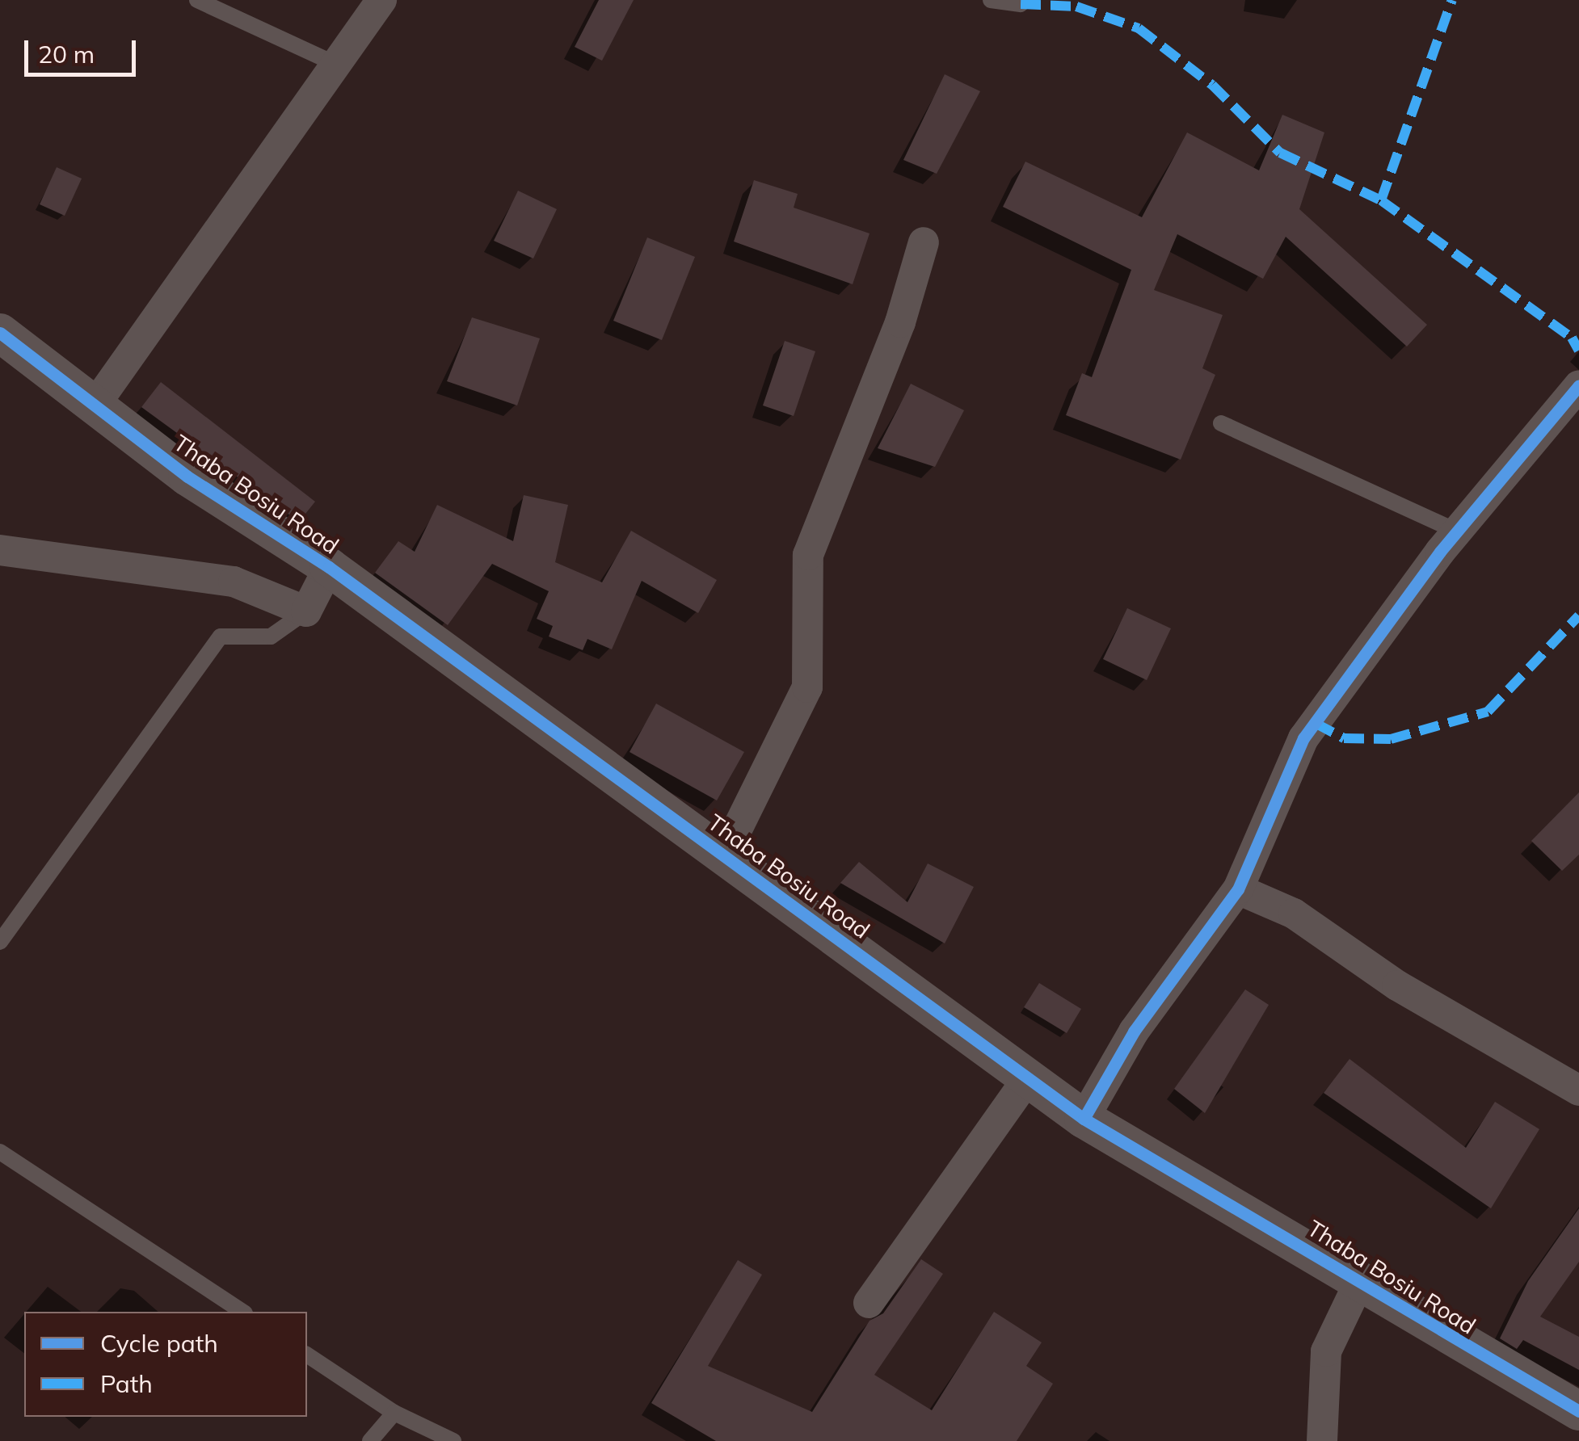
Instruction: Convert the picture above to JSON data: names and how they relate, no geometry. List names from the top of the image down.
{
  "streets": {
    "street": ["Thaba Bosiu Road"]
  },
  "legend": ["Cycle path", "Path"],
  "scale_bar": "20 m"
}
